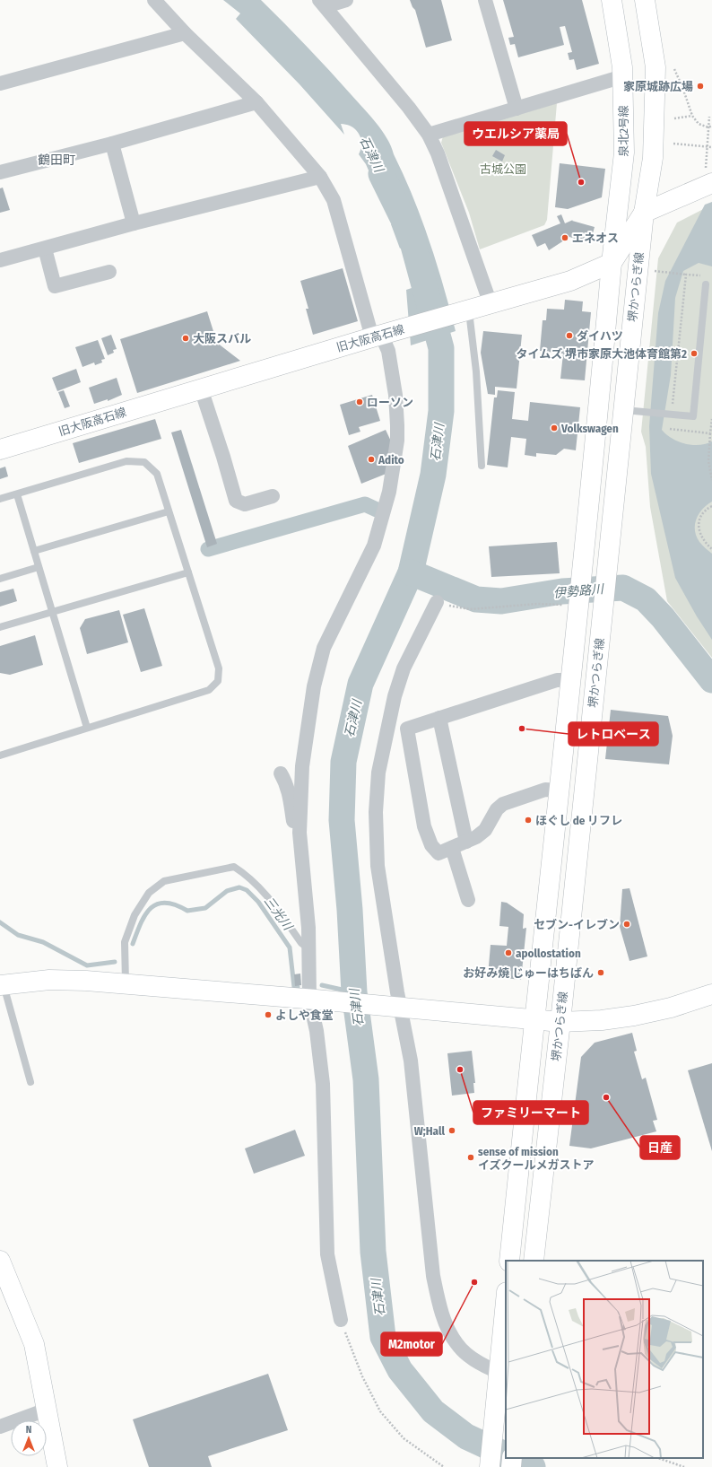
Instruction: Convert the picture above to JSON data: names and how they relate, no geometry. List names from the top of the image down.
{
  "streets": {
    "main road": ["泉北2号線", "堺かつらぎ線", "旧大阪高石線"]
  },
  "crossings": [
    ["泉北2号線", "堺かつらぎ線"],
    ["泉北2号線", "旧大阪高石線"],
    ["堺かつらぎ線", "旧大阪高石線"]
  ],
  "districts": ["鶴田町"],
  "water": ["石津川", "伊勢路川", "三光川"],
  "parks": ["古城公園"],
  "places": [
    "家原城跡広場",
    "ウエルシア薬局",
    "エネオス",
    "ダイハツ",
    "大阪スバル",
    "タイムズ 堺市家原大池体育館第2",
    "ローソン",
    "Volkswagen",
    "Adito",
    "レトロベース",
    "ほぐし de リフレ",
    "セブン-イレブン",
    "apollostation",
    "お好み焼 じゅーはちばん",
    "よしや食堂",
    "ファミリーマート",
    "日産",
    "W;Hall",
    "sense of mission イズクールメガストア",
    "M2motor"
  ],
  "north": "top"
}
